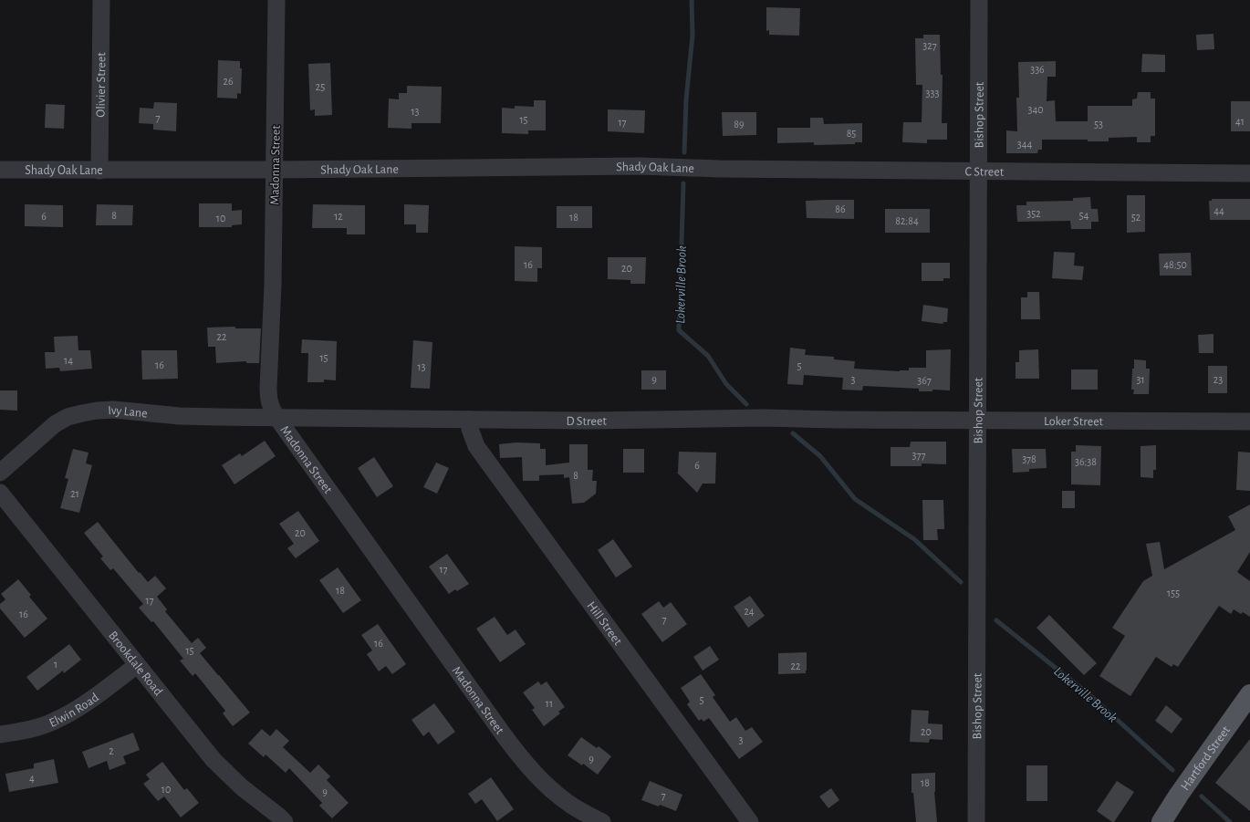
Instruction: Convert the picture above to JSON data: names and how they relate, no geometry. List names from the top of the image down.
{
  "streets": {
    "main road": ["Hartford Street"],
    "street": [
      "Olivier Street",
      "Bishop Street",
      "Madonna Street",
      "Shady Oak Lane",
      "C Street",
      "Ivy Lane",
      "D Street",
      "Loker Street",
      "Hill Street",
      "Brookdale Road",
      "Elwin Road"
    ]
  },
  "crossings": [
    ["Olivier Street", "Shady Oak Lane"],
    ["Bishop Street", "C Street"],
    ["Bishop Street", "Loker Street"],
    ["Madonna Street", "Shady Oak Lane"],
    ["Madonna Street", "Ivy Lane"],
    ["Madonna Street", "D Street"],
    ["Shady Oak Lane", "C Street"],
    ["Ivy Lane", "D Street"],
    ["D Street", "Loker Street"],
    ["D Street", "Hill Street"],
    ["Brookdale Road", "Elwin Road"]
  ],
  "water": ["Lokerville Brook"],
  "house_numbers": [
    "327",
    "336",
    "26",
    "25",
    "333",
    "340",
    "13",
    "7",
    "15",
    "41",
    "17",
    "89",
    "53",
    "85",
    "344",
    "86",
    "44",
    "352",
    "8",
    "54",
    "6",
    "12",
    "18",
    "52",
    "10",
    "82;84",
    "16",
    "48;50",
    "20",
    "22",
    "15",
    "14",
    "16",
    "5",
    "13",
    "9",
    "3",
    "31",
    "23",
    "367",
    "377",
    "378",
    "36;38",
    "6",
    "8",
    "21",
    "20",
    "17",
    "18",
    "155",
    "17",
    "24",
    "16",
    "7",
    "16",
    "15",
    "1",
    "22",
    "5",
    "11",
    "20",
    "3",
    "2",
    "9",
    "4",
    "18",
    "10",
    "9",
    "7"
  ]
}
